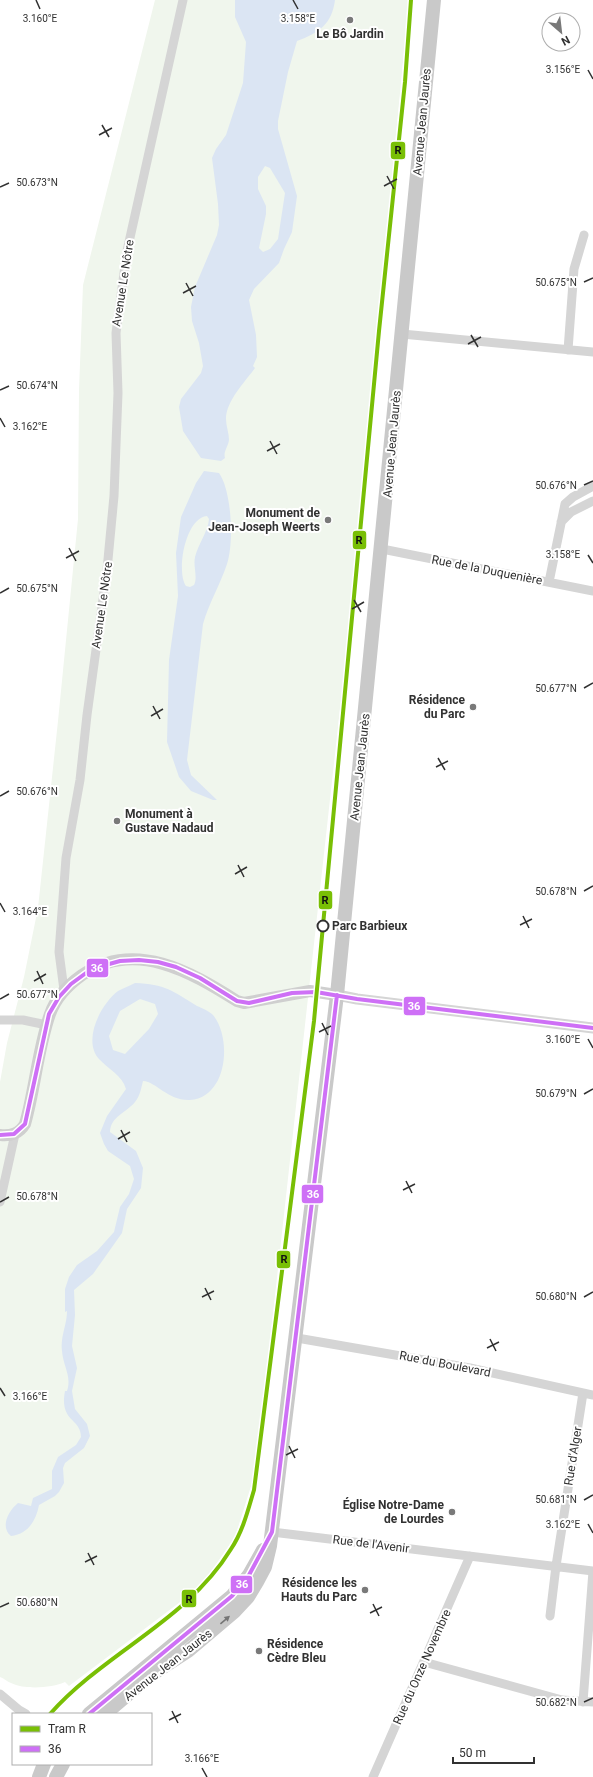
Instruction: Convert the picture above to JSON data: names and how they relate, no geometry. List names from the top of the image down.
{
  "streets": {
    "main road": ["Avenue Jean Jaurès"],
    "street": [
      "Avenue Le Nôtre",
      "Rue de la Duquenière",
      "Rue du Boulevard",
      "Rue d'Alger",
      "Rue de l'Avenir",
      "Rue du Onze Novembre"
    ]
  },
  "crossings": [
    ["Avenue Jean Jaurès", "Rue de la Duquenière"],
    ["Avenue Jean Jaurès", "Rue du Boulevard"],
    ["Avenue Jean Jaurès", "Rue de l'Avenir"],
    ["Rue du Boulevard", "Rue d'Alger"],
    ["Rue d'Alger", "Rue de l'Avenir"],
    ["Rue de l'Avenir", "Rue du Onze Novembre"]
  ],
  "places": [
    "Le Bô Jardin",
    "Monument de Jean-Joseph Weerts",
    "Résidence du Parc",
    "Monument à Gustave Nadaud",
    "Parc Barbieux",
    "Église Notre-Dame de Lourdes",
    "Résidence les Hauts du Parc",
    "Résidence Cèdre Bleu"
  ],
  "lines": ["tram line R", "transit line 36"],
  "legend": ["Tram R", "36"],
  "scale_bar": "50 m",
  "north": "bottom right",
  "coordinates": [
    "3.160°E",
    "3.158°E",
    "3.156°E",
    "50.673°N",
    "50.675°N",
    "50.674°N",
    "3.162°E",
    "50.676°N",
    "50.677°N",
    "50.678°N",
    "3.164°E",
    "50.679°N",
    "50.680°N",
    "3.166°E",
    "50.681°N",
    "50.682°N"
  ]
}
